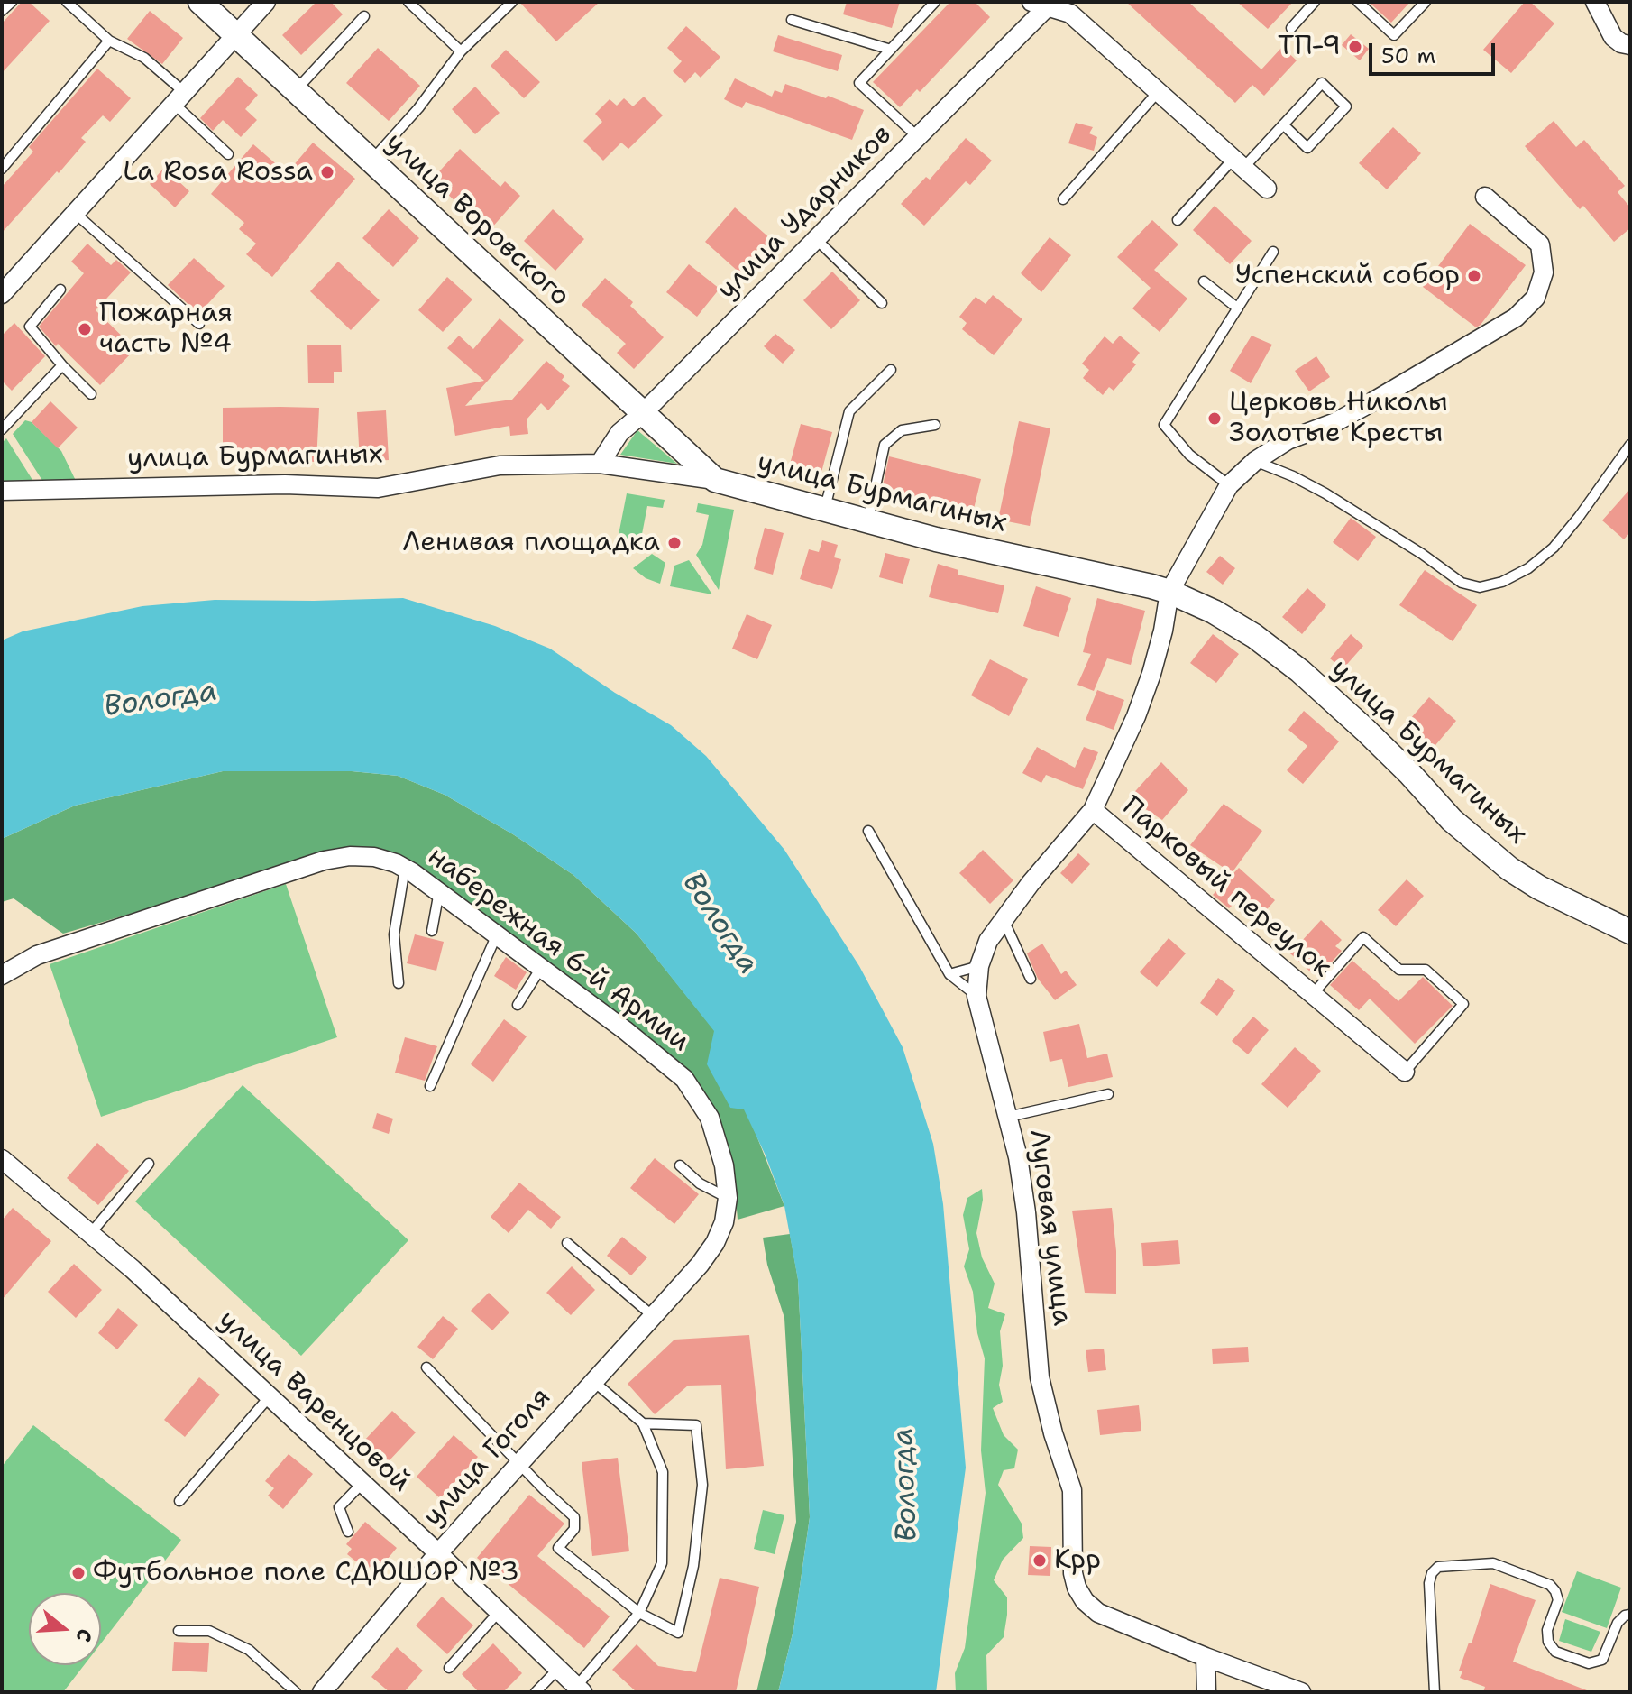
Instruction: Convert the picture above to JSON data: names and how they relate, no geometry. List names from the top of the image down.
{
  "streets": {
    "street": [
      "улица Ударников",
      "улица Воровского",
      "улица Бурмагиных",
      "Парковый переулок",
      "набережная 6-й Армии",
      "Луговая улица",
      "улица Варенцовой",
      "улица Гоголя"
    ]
  },
  "crossings": [
    ["улица Ударников", "улица Воровского"],
    ["улица Ударников", "улица Бурмагиных"],
    ["улица Воровского", "улица Бурмагиных"],
    ["улица Бурмагиных", "Парковый переулок"],
    ["Парковый переулок", "Луговая улица"],
    ["набережная 6-й Армии", "улица Гоголя"],
    ["улица Варенцовой", "улица Гоголя"]
  ],
  "water": ["Вологда"],
  "places": [
    "ТП-9",
    "La Rosa Rossa",
    "Успенский собор",
    "Пожарная часть №4",
    "Церковь Николы Золотые Кресты",
    "Ленивая площадка",
    "Kpp",
    "Футбольное поле СДЮШОР №3"
  ],
  "scale_bar": "50 m",
  "north": "right"
}
